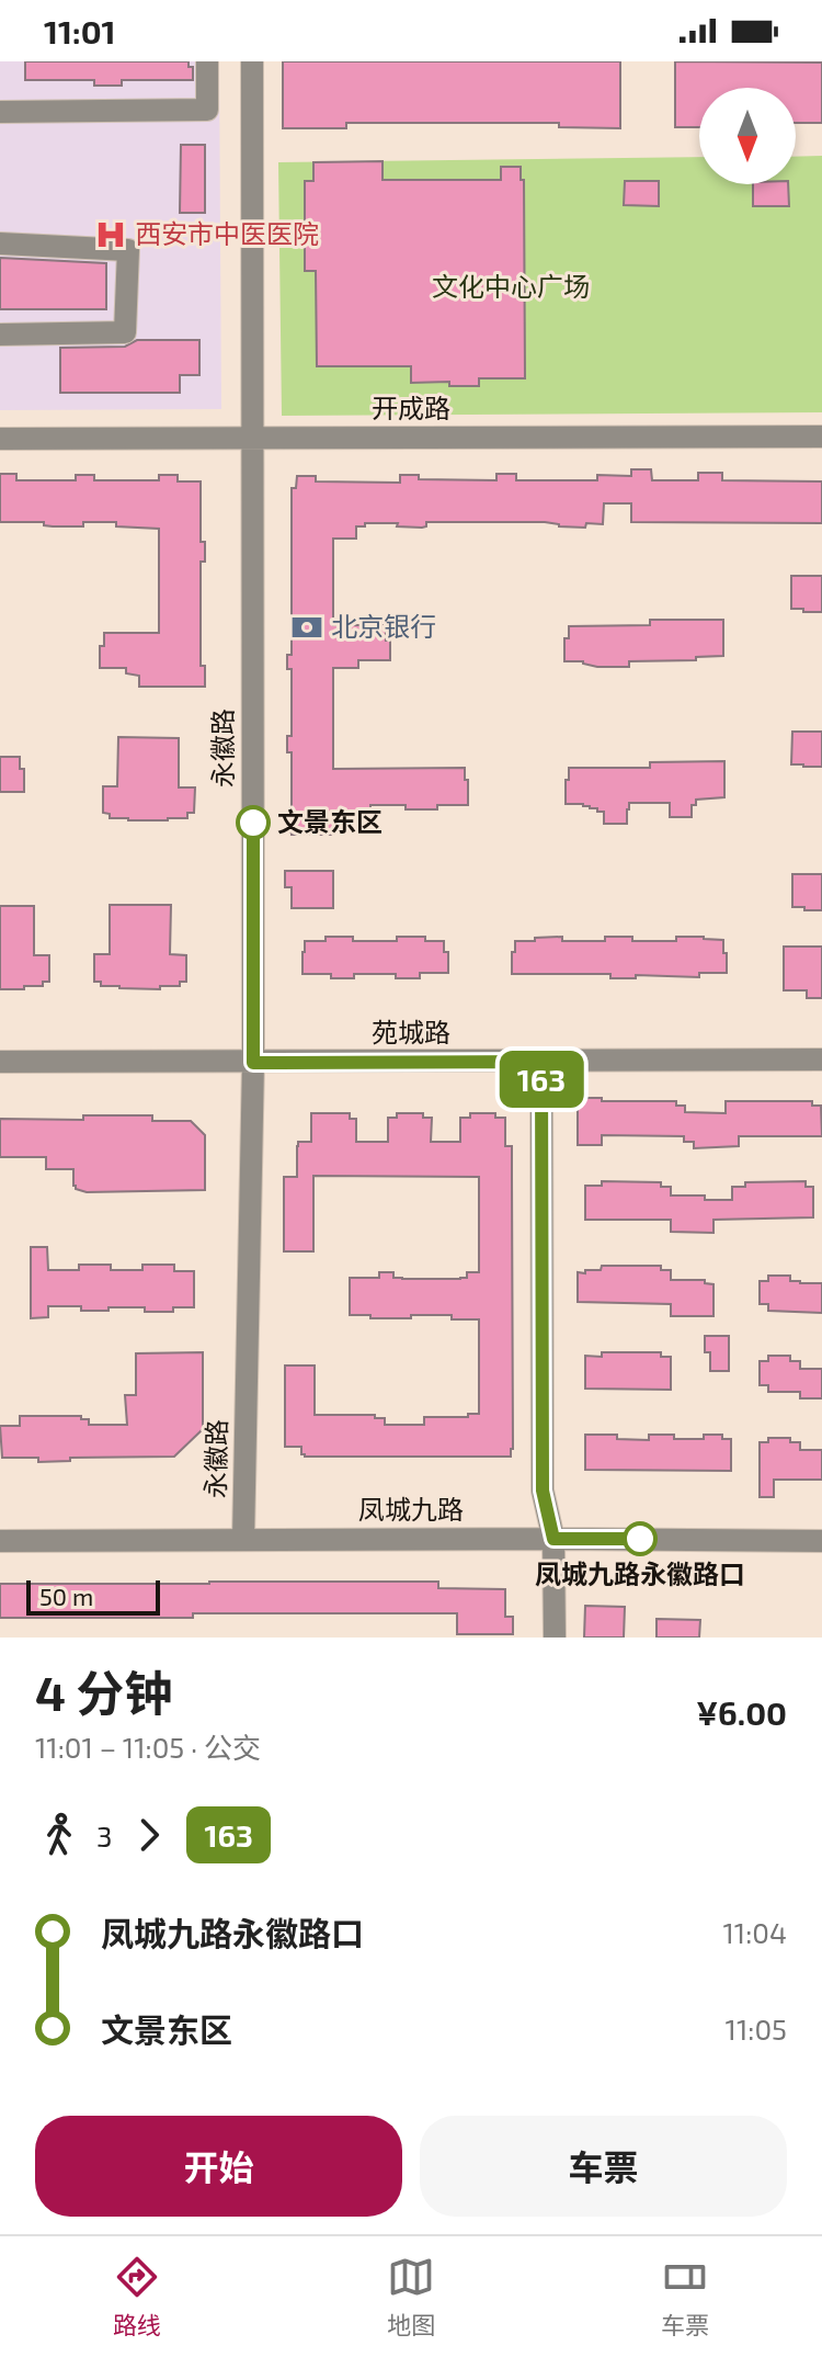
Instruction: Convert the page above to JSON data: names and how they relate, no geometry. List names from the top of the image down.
{
  "streets": {
    "street": [
      "开成路",
      "永徽路",
      "苑城路",
      "凤城九路"
    ]
  },
  "crossings": [
    ["开成路", "永徽路"],
    ["永徽路", "苑城路"],
    ["永徽路", "凤城九路"]
  ],
  "parks": ["文化中心广场"],
  "places": {
    "hospital": ["西安市中医医院"],
    "bank": ["北京银行"],
    "other": ["文景东区", "凤城九路永徽路口"]
  },
  "lines": ["bus line 163"],
  "scale_bar": "50 m",
  "north": "bottom",
  "page": {
    "status": "11:01",
    "on_map": "163",
    "scale": "50 m",
    "heading": ["4 分钟", "11:01 – 11:05 · 公交", "¥6.00"],
    "legs": ["3", "163"],
    "list": [
      {
        "name": "凤城九路永徽路口",
        "value": "11:04"
      },
      {
        "name": "文景东区",
        "value": "11:05"
      }
    ],
    "buttons": ["开始", "车票"],
    "tabs": ["路线", "地图", "车票"]
  }
}
